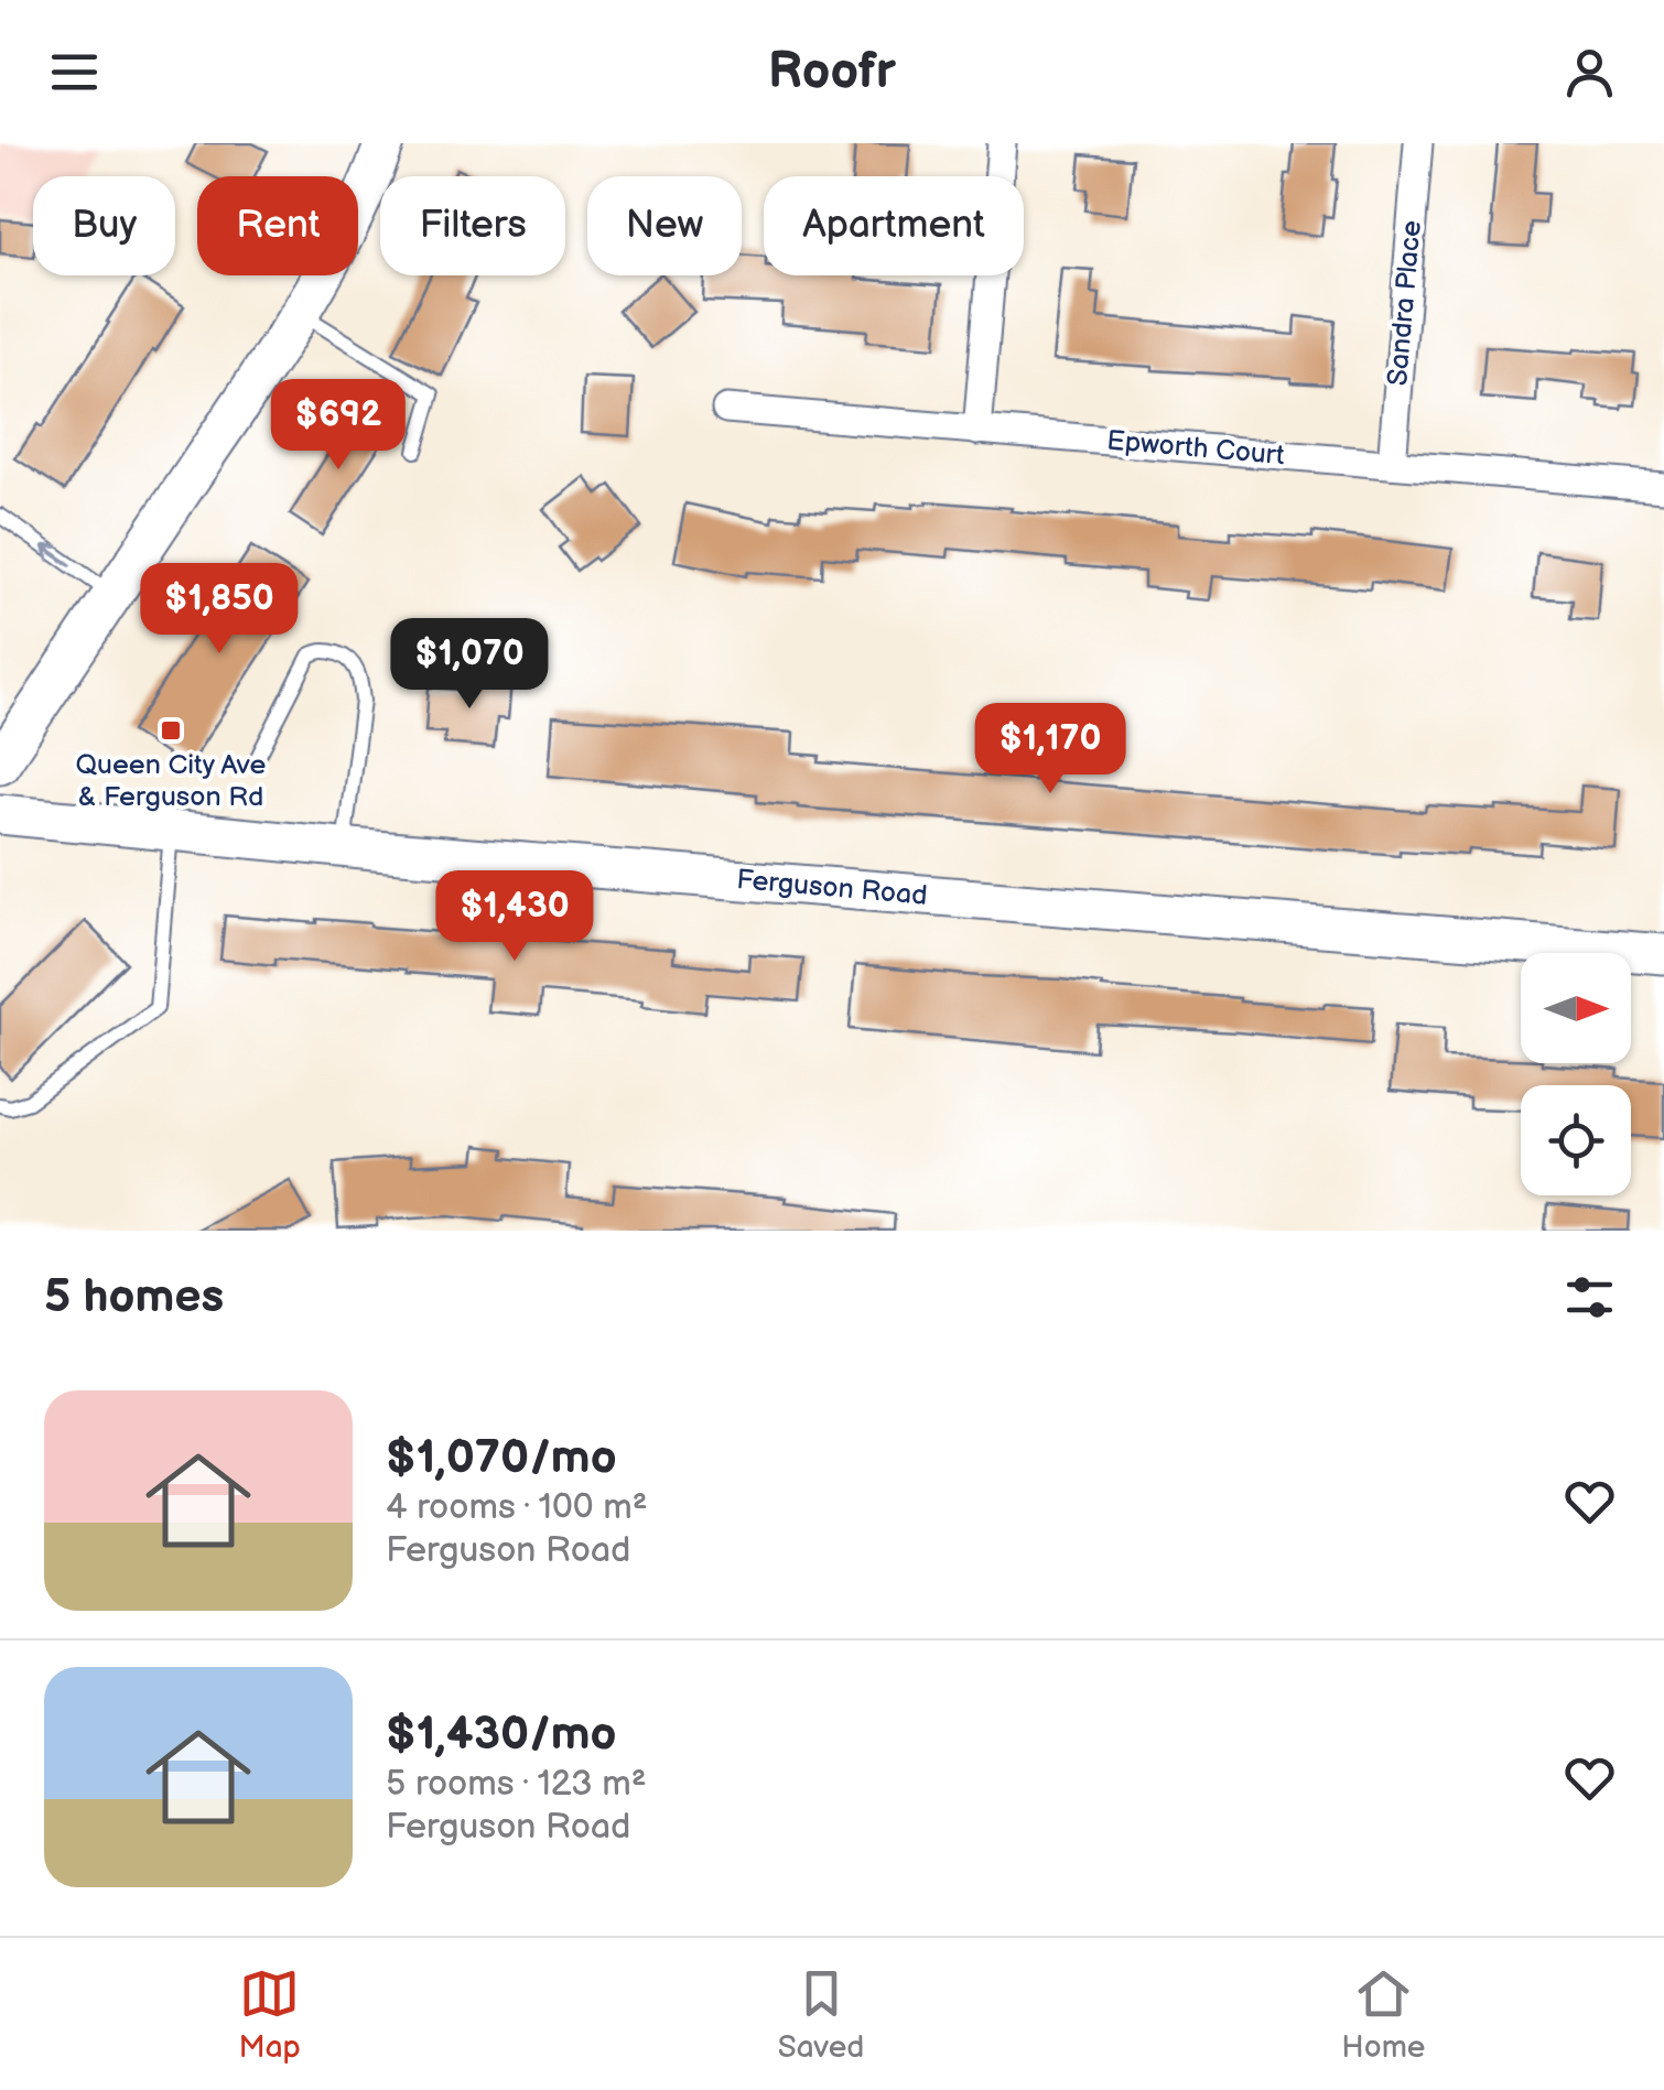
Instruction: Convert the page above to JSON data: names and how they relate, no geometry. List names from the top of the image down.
{
  "streets": {
    "street": ["Sandra Place", "Epworth Court", "Ferguson Road"]
  },
  "crossings": [
    ["Sandra Place", "Epworth Court"]
  ],
  "places": {
    "transit": ["Queen City Ave & Ferguson Rd"]
  },
  "north": "right",
  "page": {
    "header": "Roofr",
    "chip": [
      "Buy",
      "Rent",
      "Filters",
      "New",
      "Apartment"
    ],
    "price": [
      "$692",
      "$1,850",
      "$1,070",
      "$1,170",
      "$1,430"
    ],
    "heading": "5 homes",
    "list": [
      {
        "name": "$1,070/mo",
        "note": "4 rooms · 100 m² · Ferguson Road"
      },
      {
        "name": "$1,430/mo",
        "note": "5 rooms · 123 m² · Ferguson Road"
      }
    ],
    "tabs": ["Map", "Saved", "Home"]
  }
}
